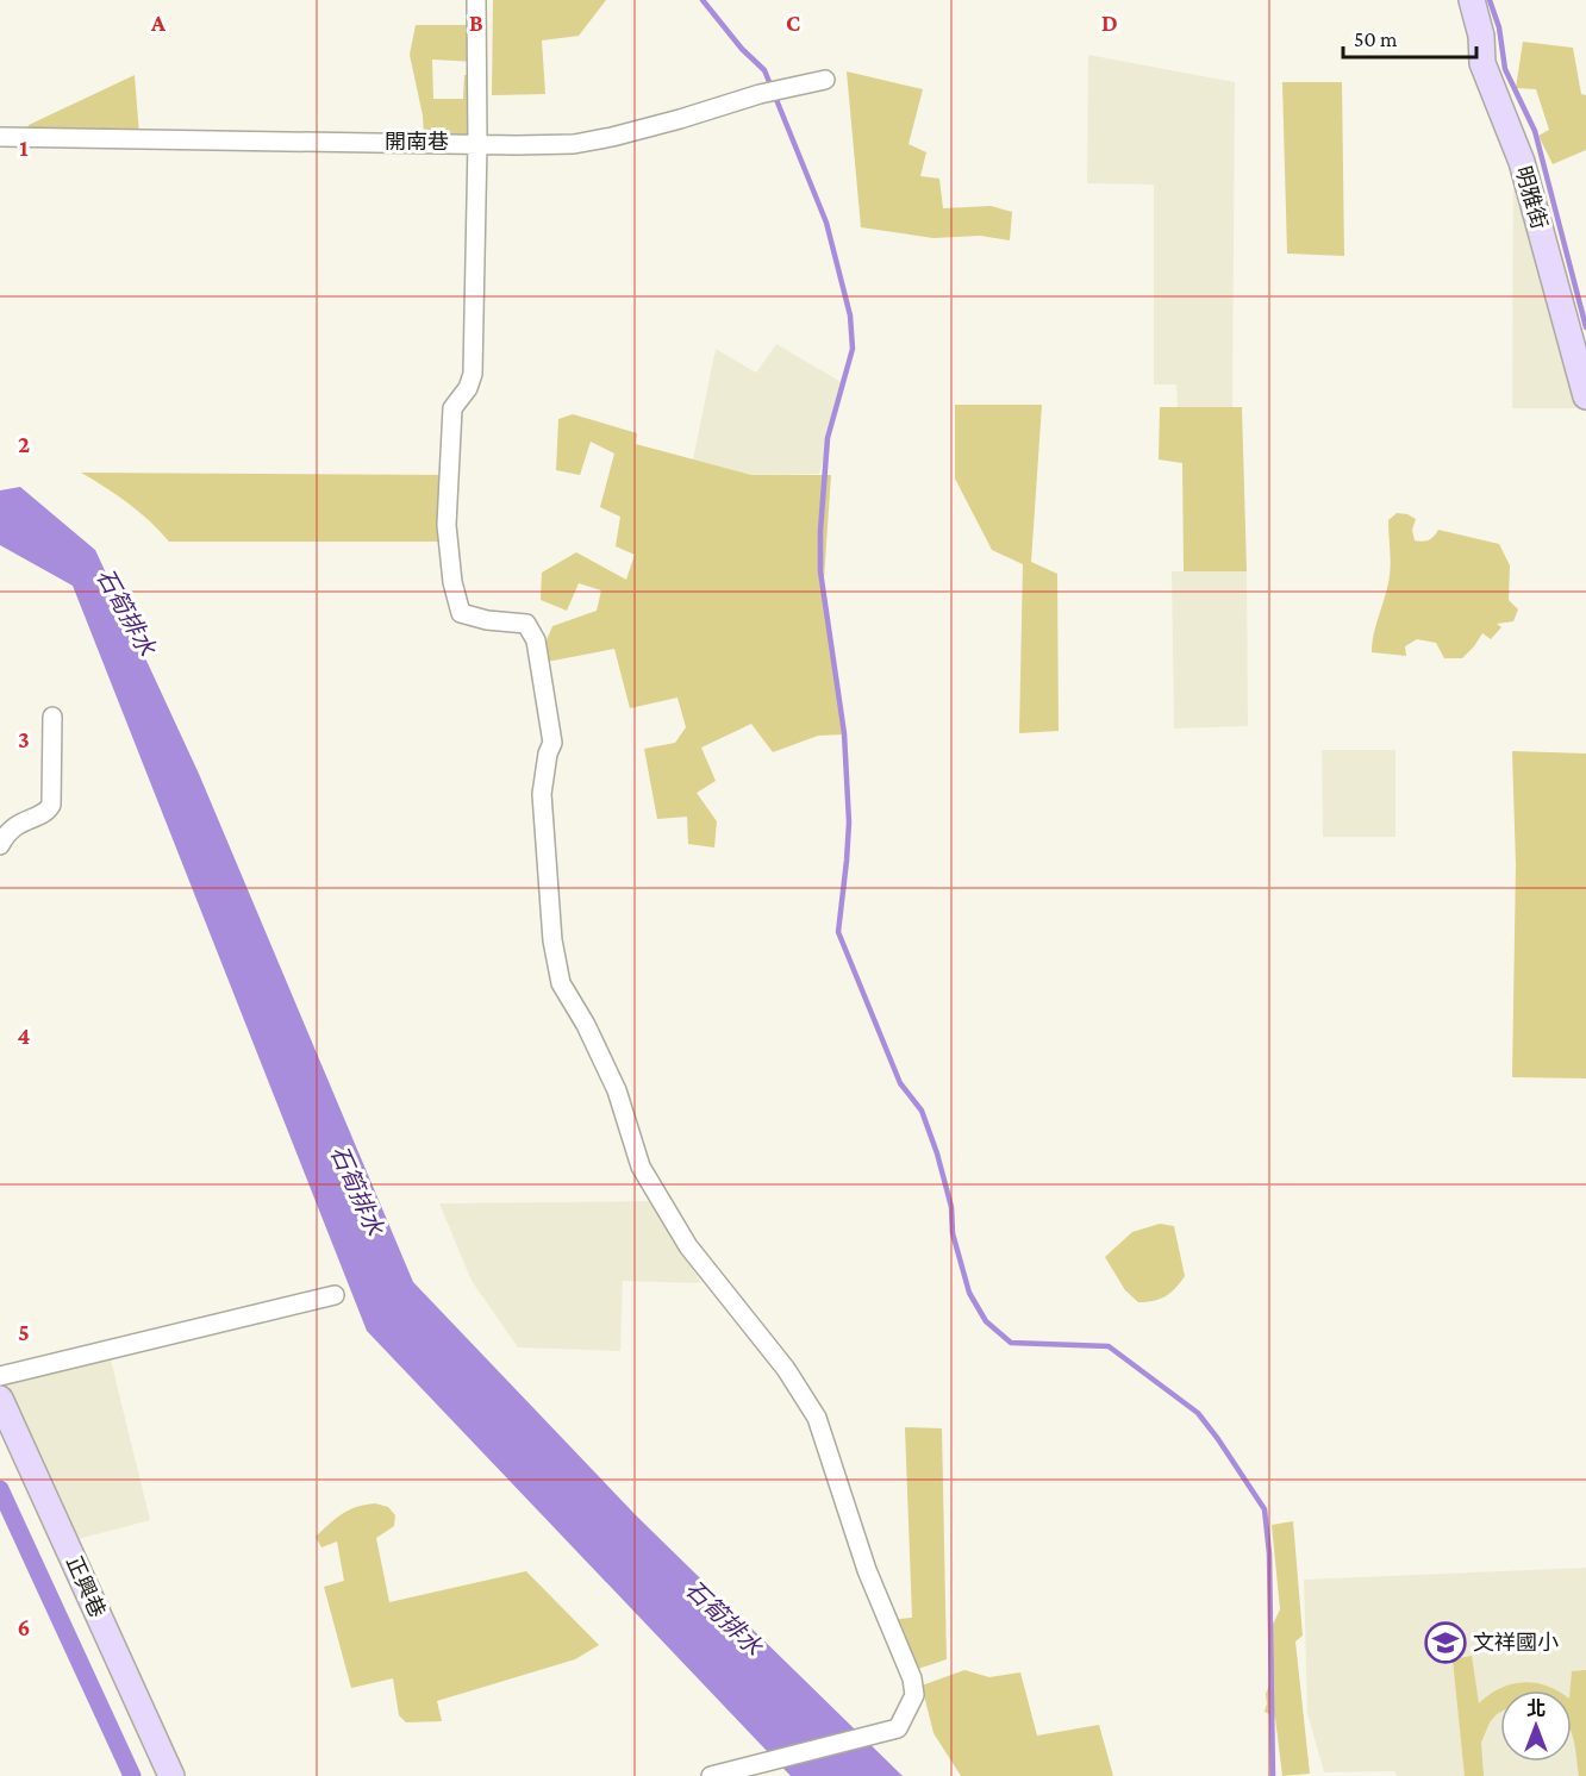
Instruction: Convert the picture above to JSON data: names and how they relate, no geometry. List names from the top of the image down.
{
  "streets": {
    "street": ["開南巷", "明雅街", "正興巷"]
  },
  "water": ["石筍排水"],
  "places": {
    "school or university": ["文祥國小"]
  },
  "scale_bar": "50 m",
  "north": "top",
  "grid": {
    "columns": [
      "A",
      "B",
      "C",
      "D"
    ],
    "rows": [
      "1",
      "2",
      "3",
      "4",
      "5",
      "6"
    ]
  }
}
